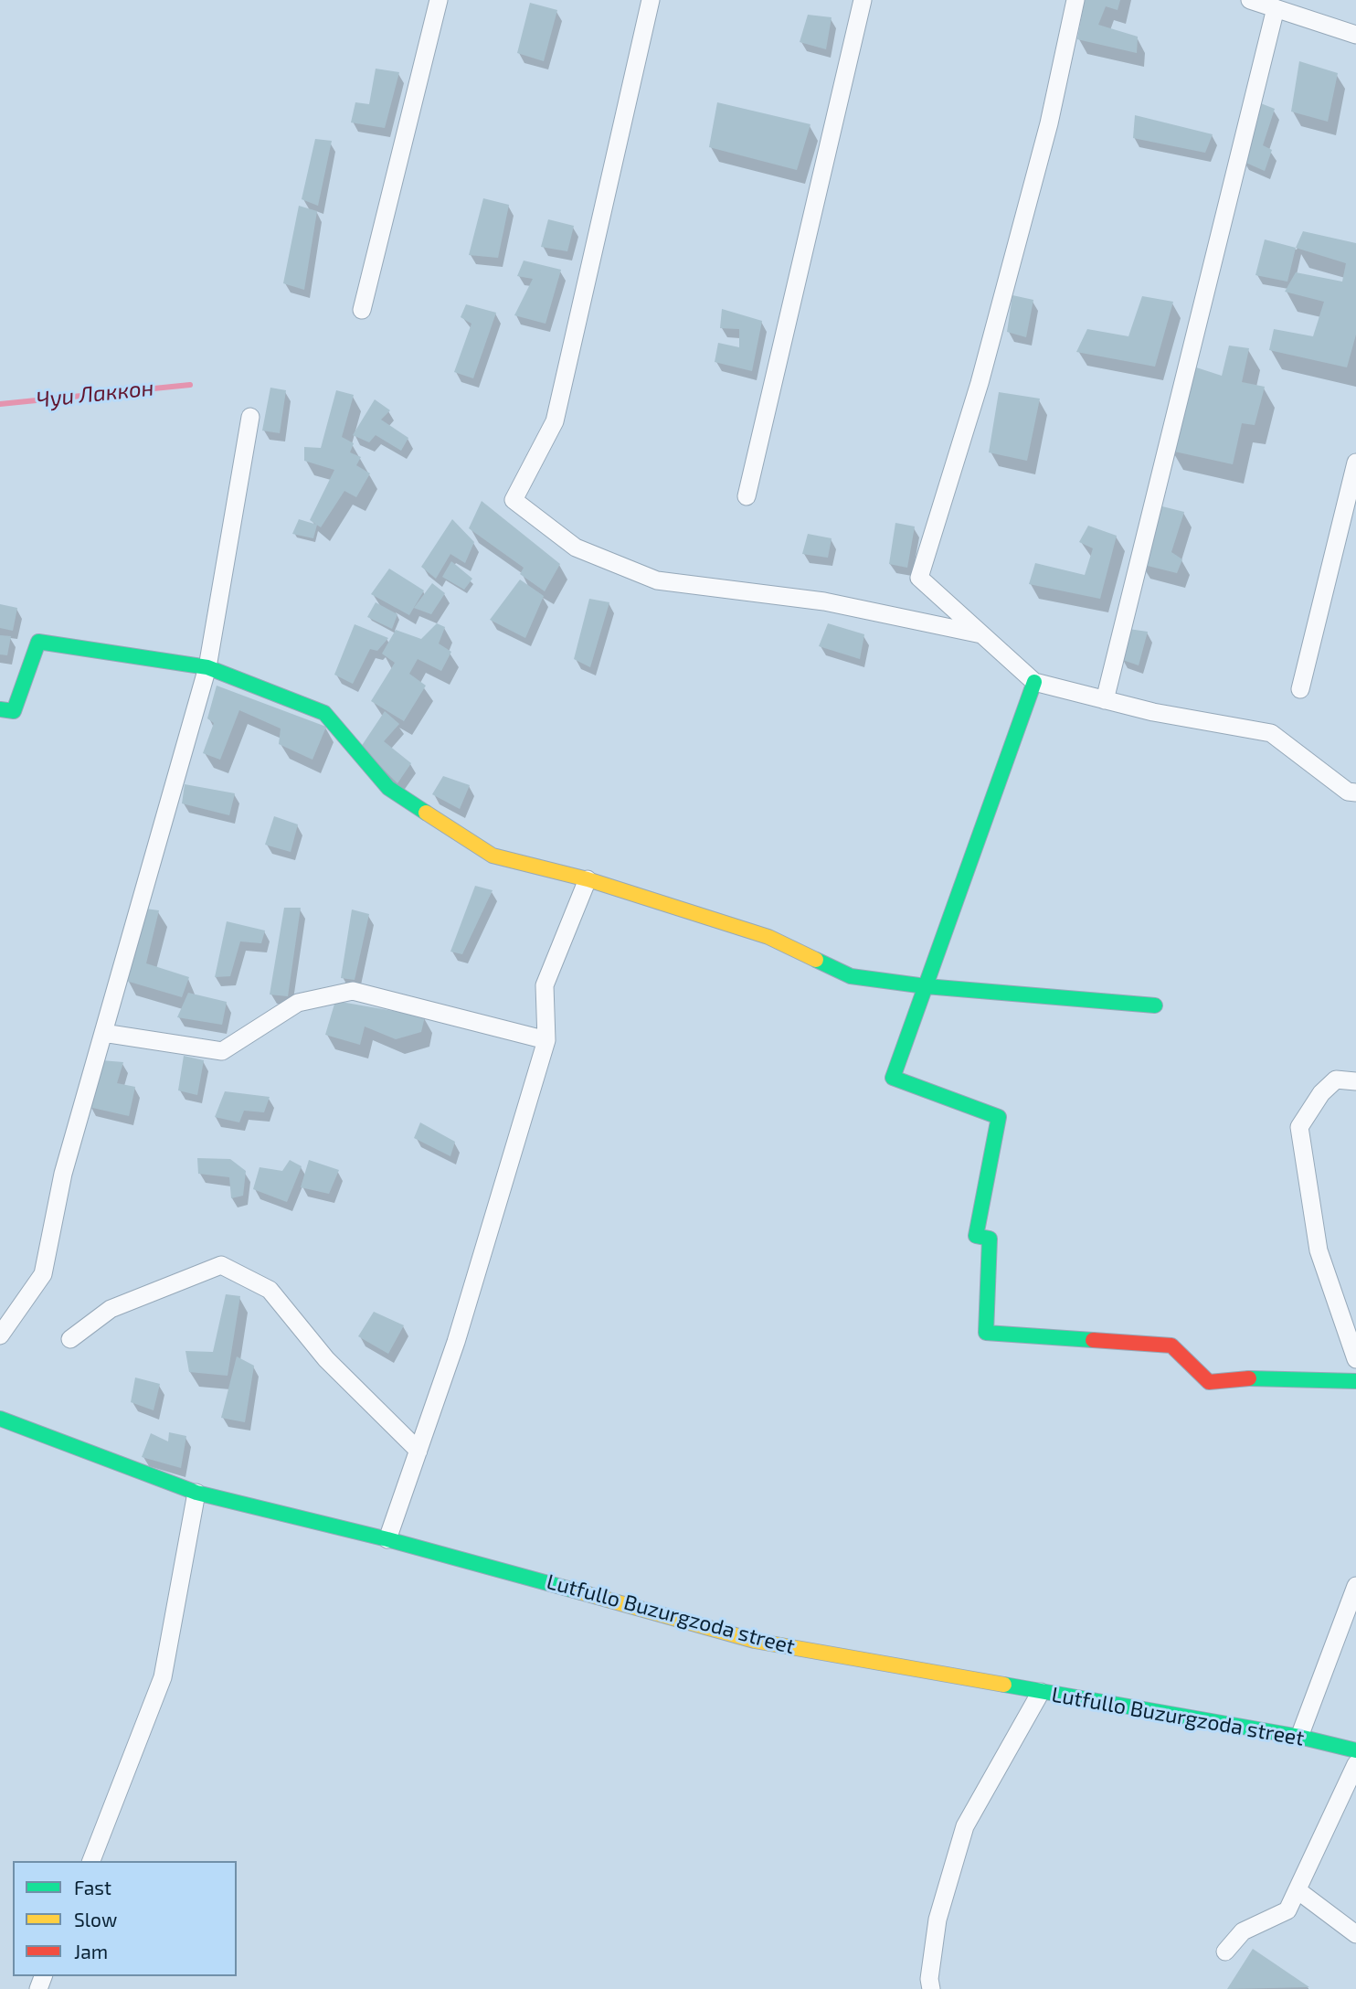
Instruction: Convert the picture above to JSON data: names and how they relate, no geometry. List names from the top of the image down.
{
  "streets": {
    "street": ["Lutfullo Buzurgzoda street"]
  },
  "water": ["Чуи Лаккон"],
  "legend": ["Fast", "Slow", "Jam"]
}
